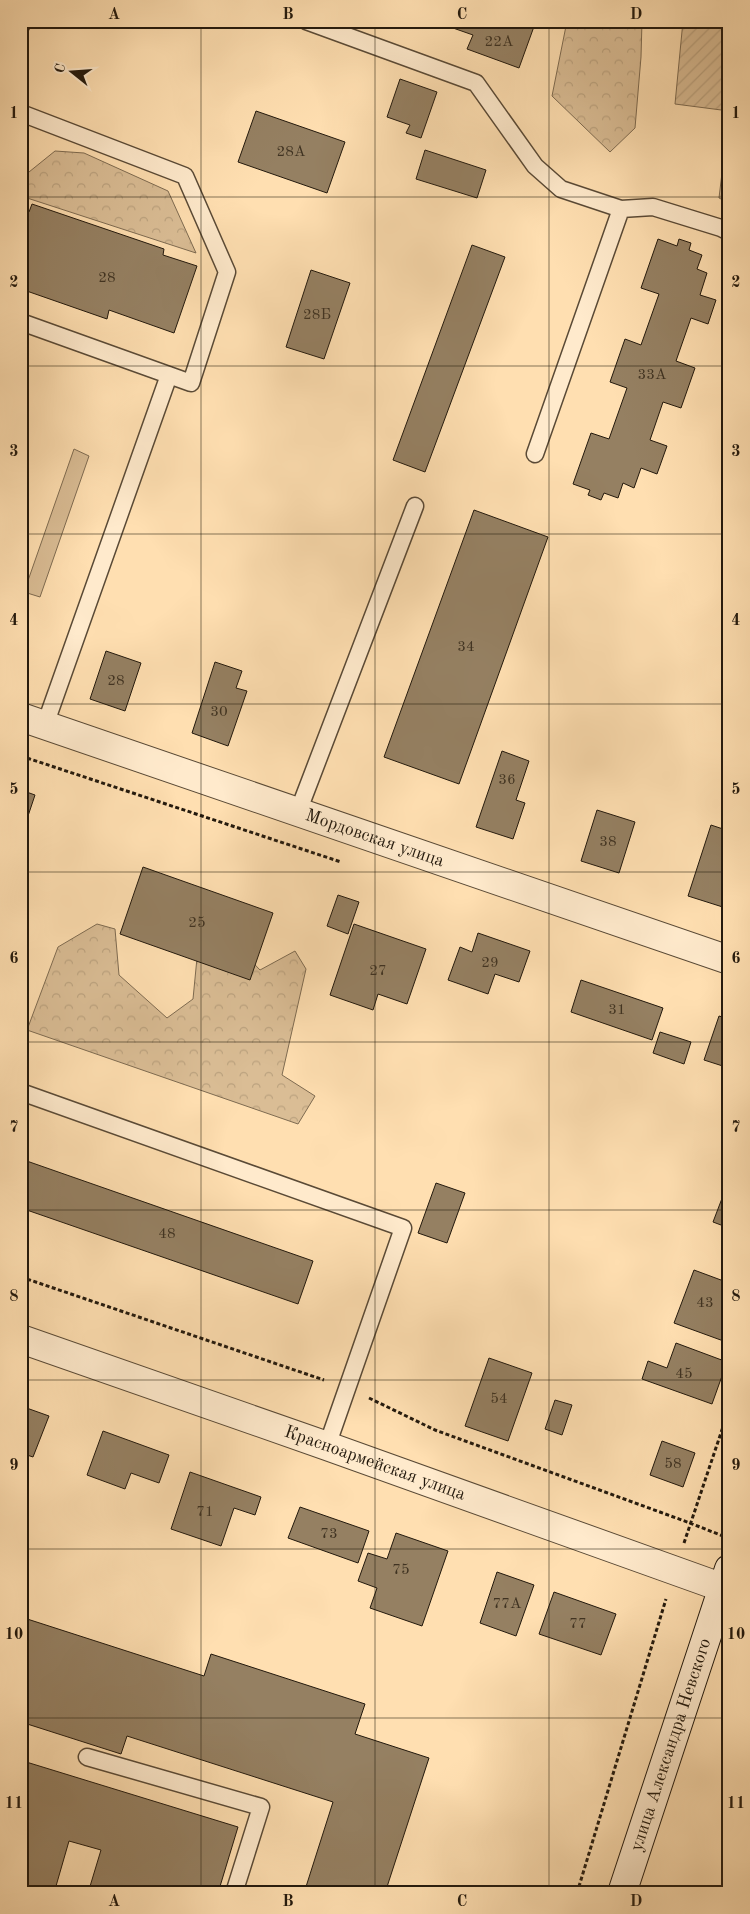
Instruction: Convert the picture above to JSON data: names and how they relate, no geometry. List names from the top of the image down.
{
  "streets": {
    "street": ["Мордовская улица", "Красноармейская улица", "улица Александра Невского"]
  },
  "crossings": [
    ["Красноармейская улица", "улица Александра Невского"]
  ],
  "house_numbers": [
    "22А",
    "28А",
    "28",
    "28Б",
    "33А",
    "34",
    "28",
    "30",
    "36",
    "38",
    "25",
    "29",
    "27",
    "31",
    "48",
    "43",
    "45",
    "54",
    "58",
    "71",
    "73",
    "75",
    "77А",
    "77"
  ],
  "north": "left",
  "grid": {
    "columns": [
      "A",
      "B",
      "C",
      "D"
    ],
    "rows": [
      "1",
      "2",
      "3",
      "4",
      "5",
      "6",
      "7",
      "8",
      "9",
      "10",
      "11"
    ]
  }
}
